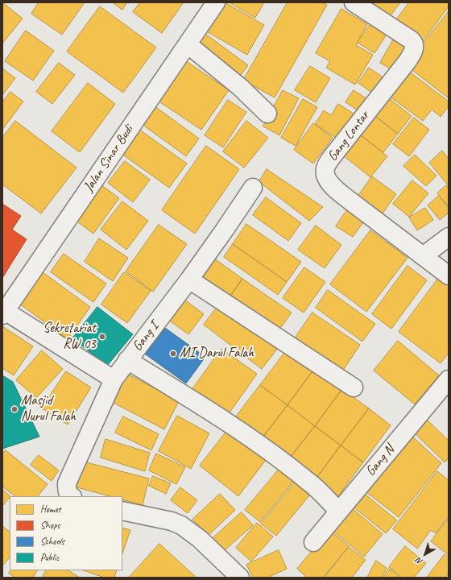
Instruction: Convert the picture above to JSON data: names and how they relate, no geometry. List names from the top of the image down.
{
  "streets": {
    "street": [
      "Gang Lontar",
      "Jalan Sinar Budi",
      "Gang I",
      "Gang N"
    ]
  },
  "places": ["Sekretariat RW 03", "MI Darul Falah", "Masjid Nurul Falah"],
  "legend": [
    "Homes",
    "Shops",
    "Schools",
    "Public"
  ],
  "north": "bottom left"
}
